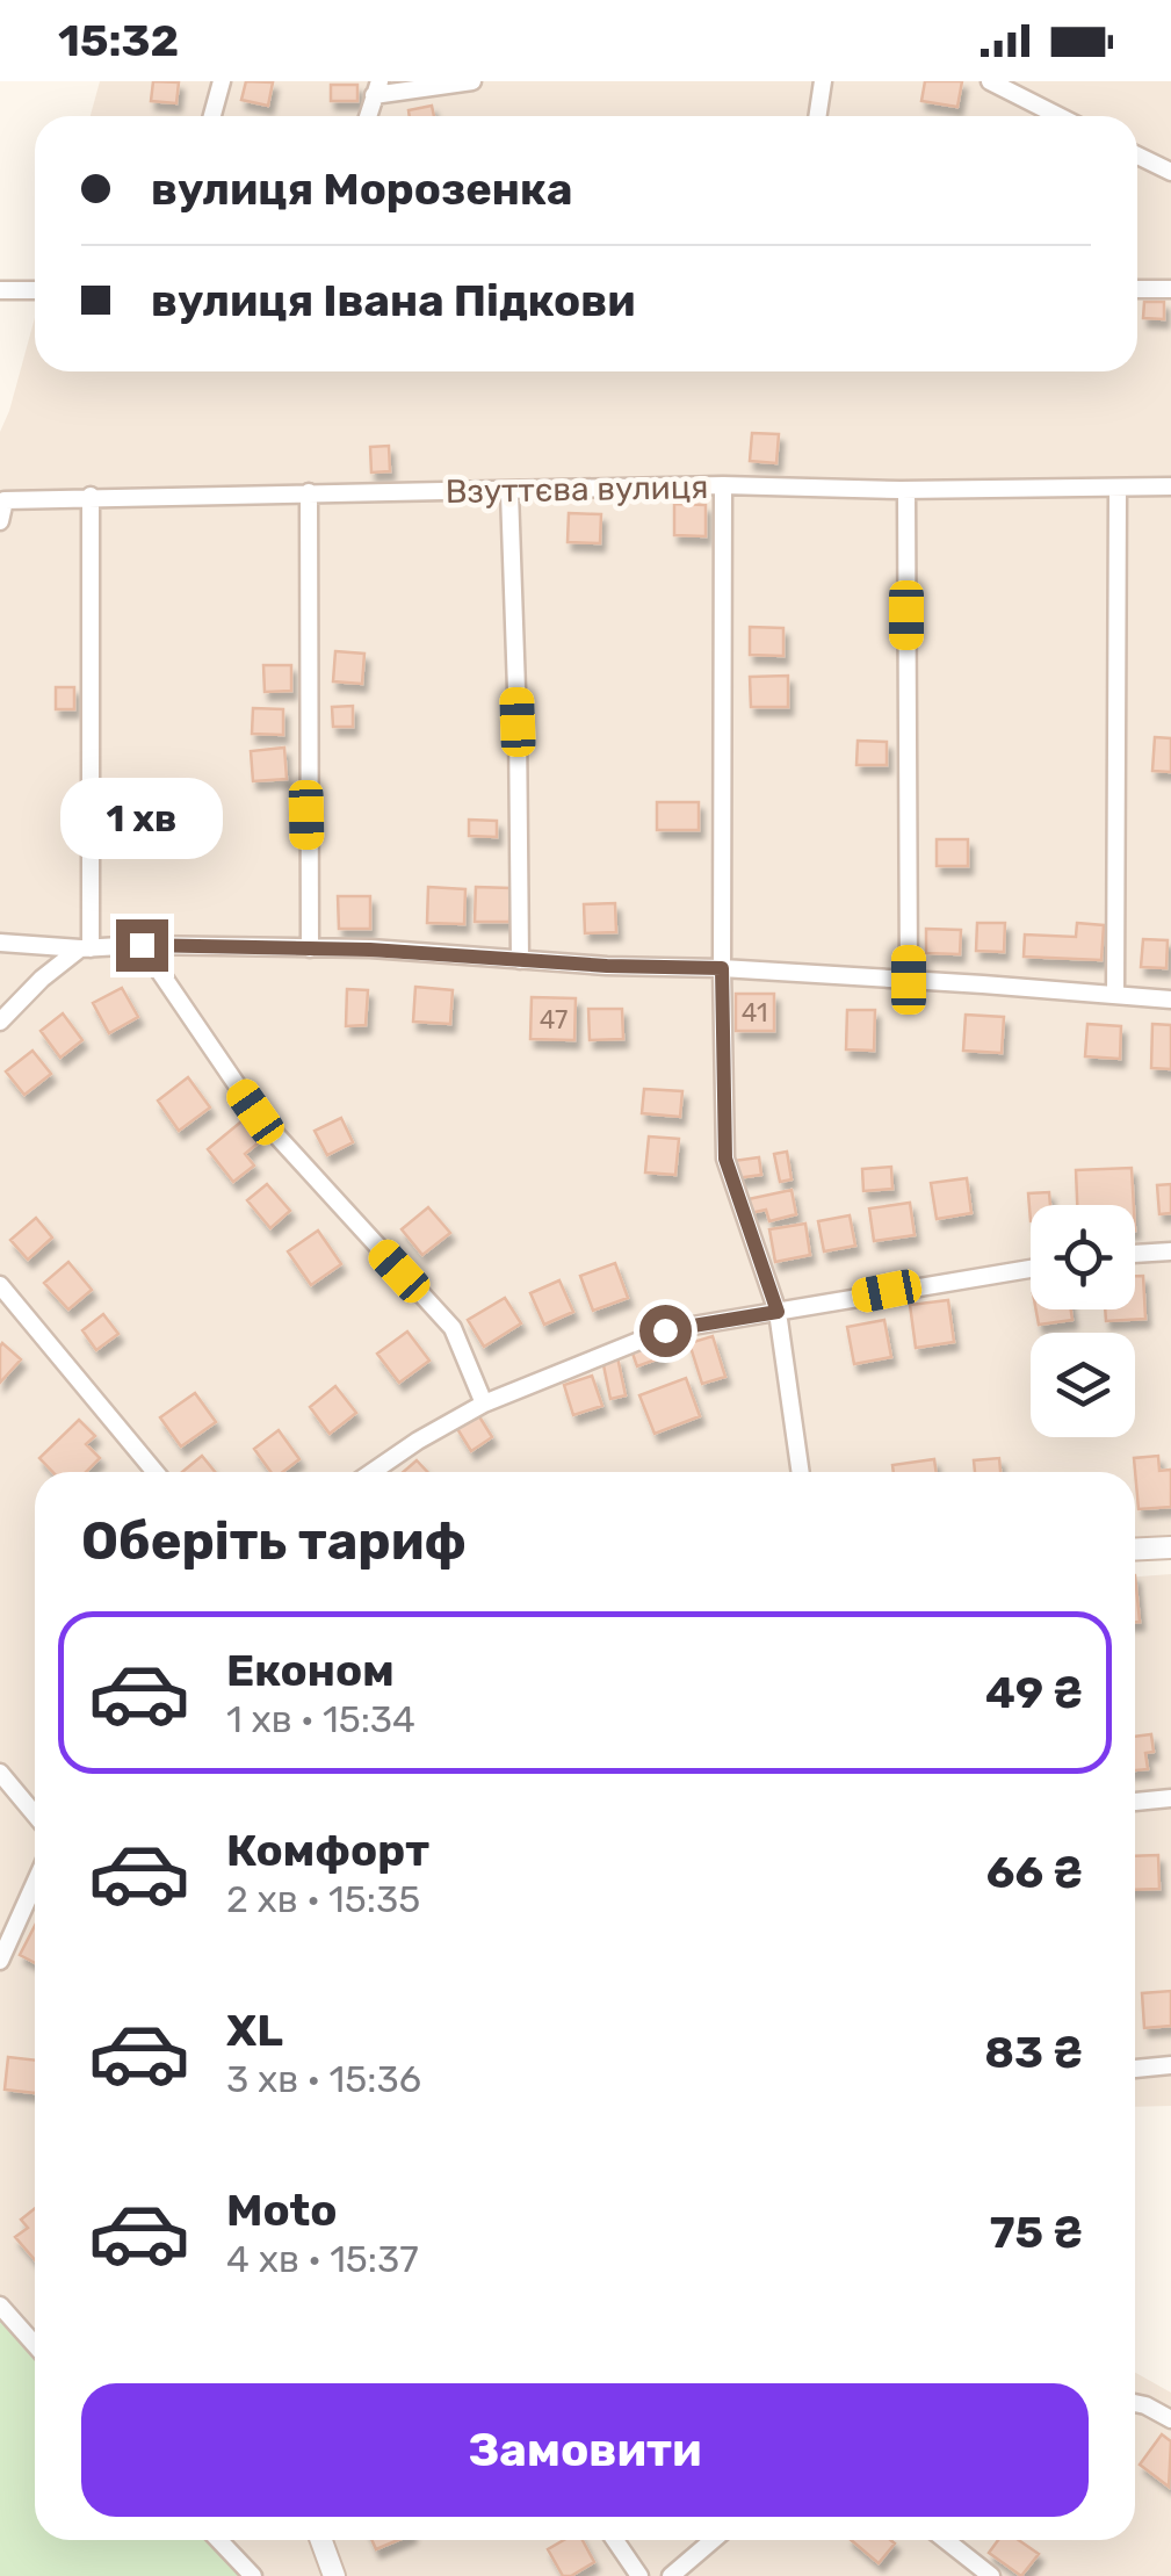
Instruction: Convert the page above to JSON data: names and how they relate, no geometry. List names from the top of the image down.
{
  "streets": {
    "street": ["Взуттєва вулиця"]
  },
  "house_numbers": ["41", "47"],
  "page": {
    "status": "15:32",
    "banner": ["вулиця Морозенка", "вулиця Івана Підкови"],
    "bubble": "1 хв",
    "heading": "Оберіть тариф",
    "list": [
      {
        "name": "Економ",
        "note": "1 хв · 15:34",
        "value": "49 ₴"
      },
      {
        "name": "Комфорт",
        "note": "2 хв · 15:35",
        "value": "66 ₴"
      },
      {
        "name": "XL",
        "note": "3 хв · 15:36",
        "value": "83 ₴"
      },
      {
        "name": "Moto",
        "note": "4 хв · 15:37",
        "value": "75 ₴"
      }
    ],
    "buttons": "Замовити"
  }
}
